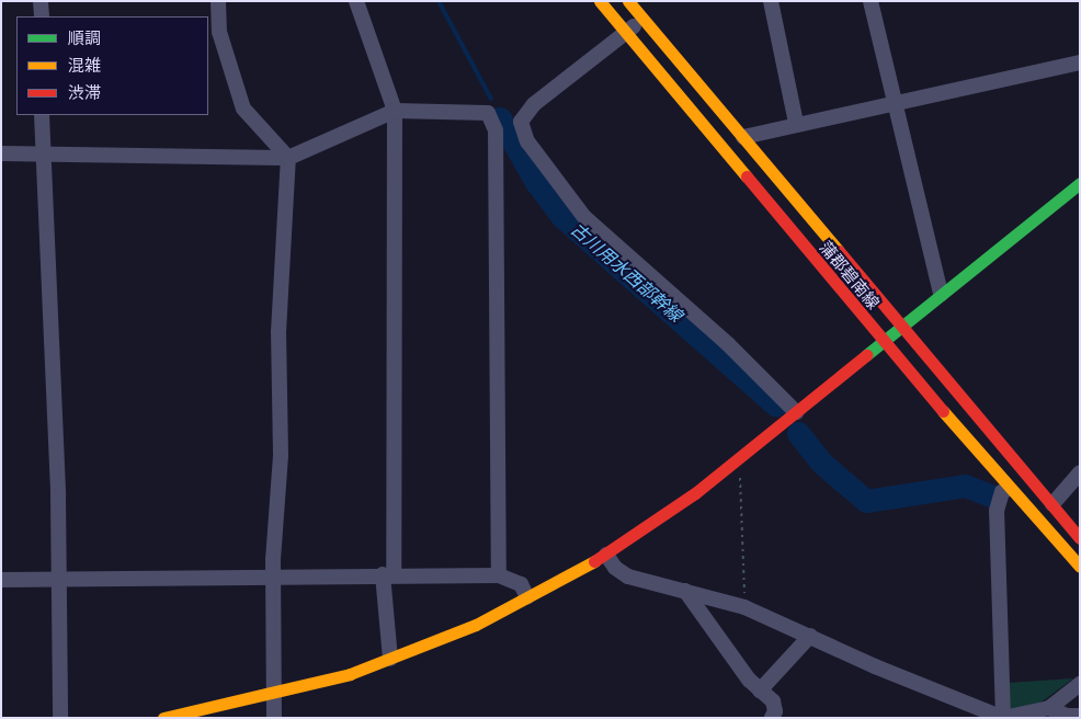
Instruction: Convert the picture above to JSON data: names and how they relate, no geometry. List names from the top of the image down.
{
  "streets": {
    "main road": ["蒲郡碧南線"]
  },
  "water": ["古川用水西部幹線"],
  "legend": ["順調", "混雑", "渋滞"]
}
